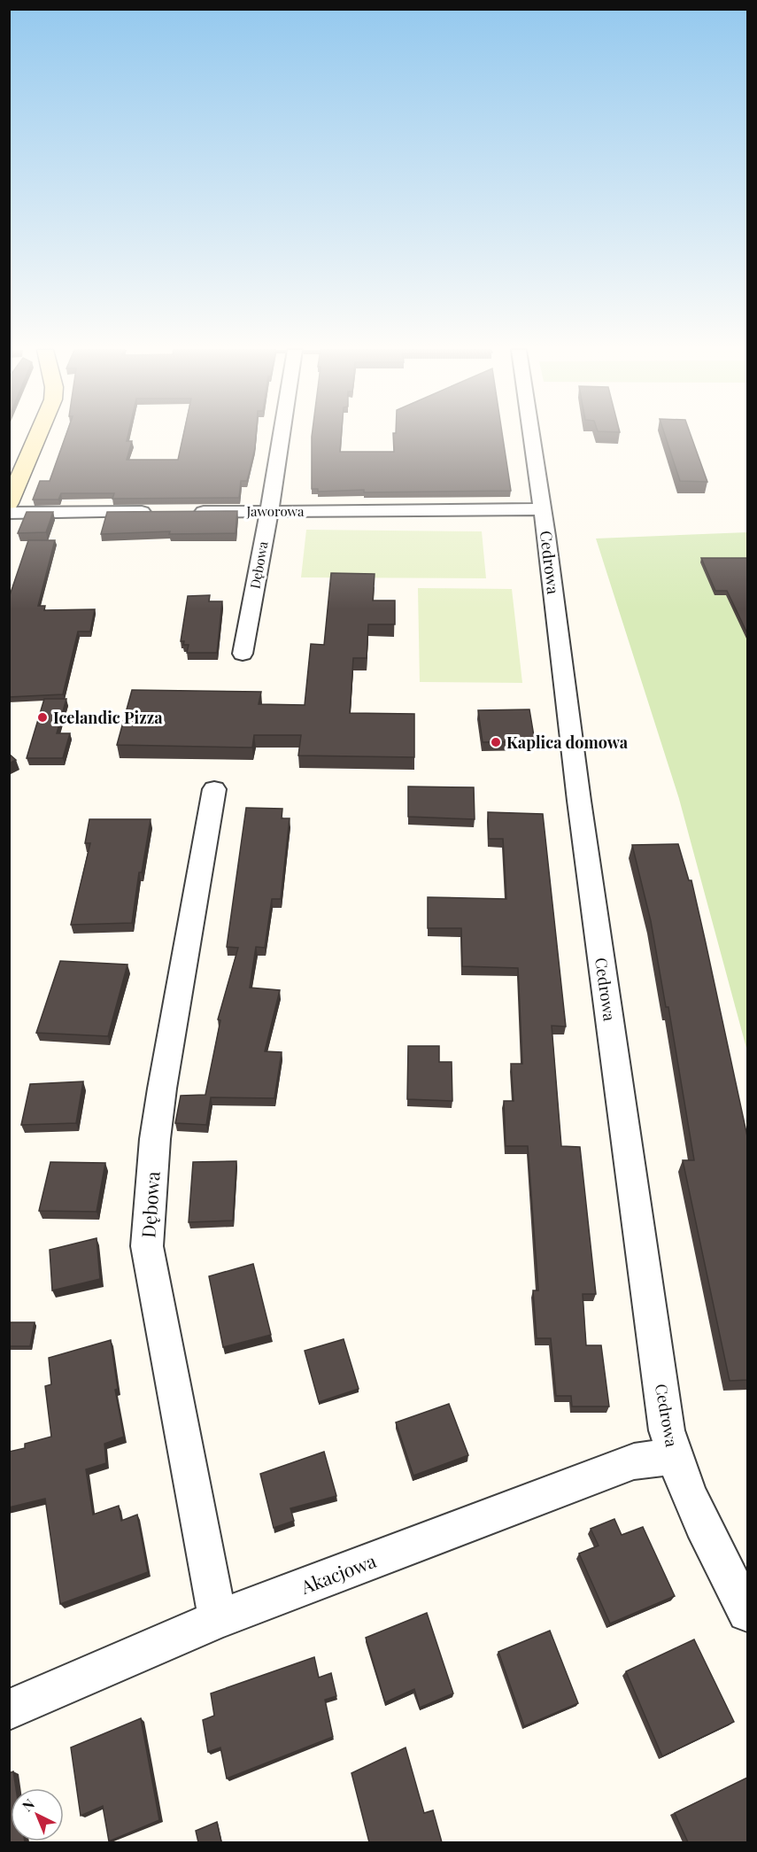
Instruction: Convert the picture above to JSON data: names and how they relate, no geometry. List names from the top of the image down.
{
  "streets": {
    "street": [
      "Jaworowa",
      "Cedrowa",
      "Dębowa",
      "Akacjowa"
    ]
  },
  "crossings": [
    ["Jaworowa", "Cedrowa"],
    ["Jaworowa", "Dębowa"],
    ["Cedrowa", "Akacjowa"],
    ["Dębowa", "Akacjowa"]
  ],
  "places": ["Icelandic Pizza", "Kaplica domowa"],
  "north": "top left"
}
